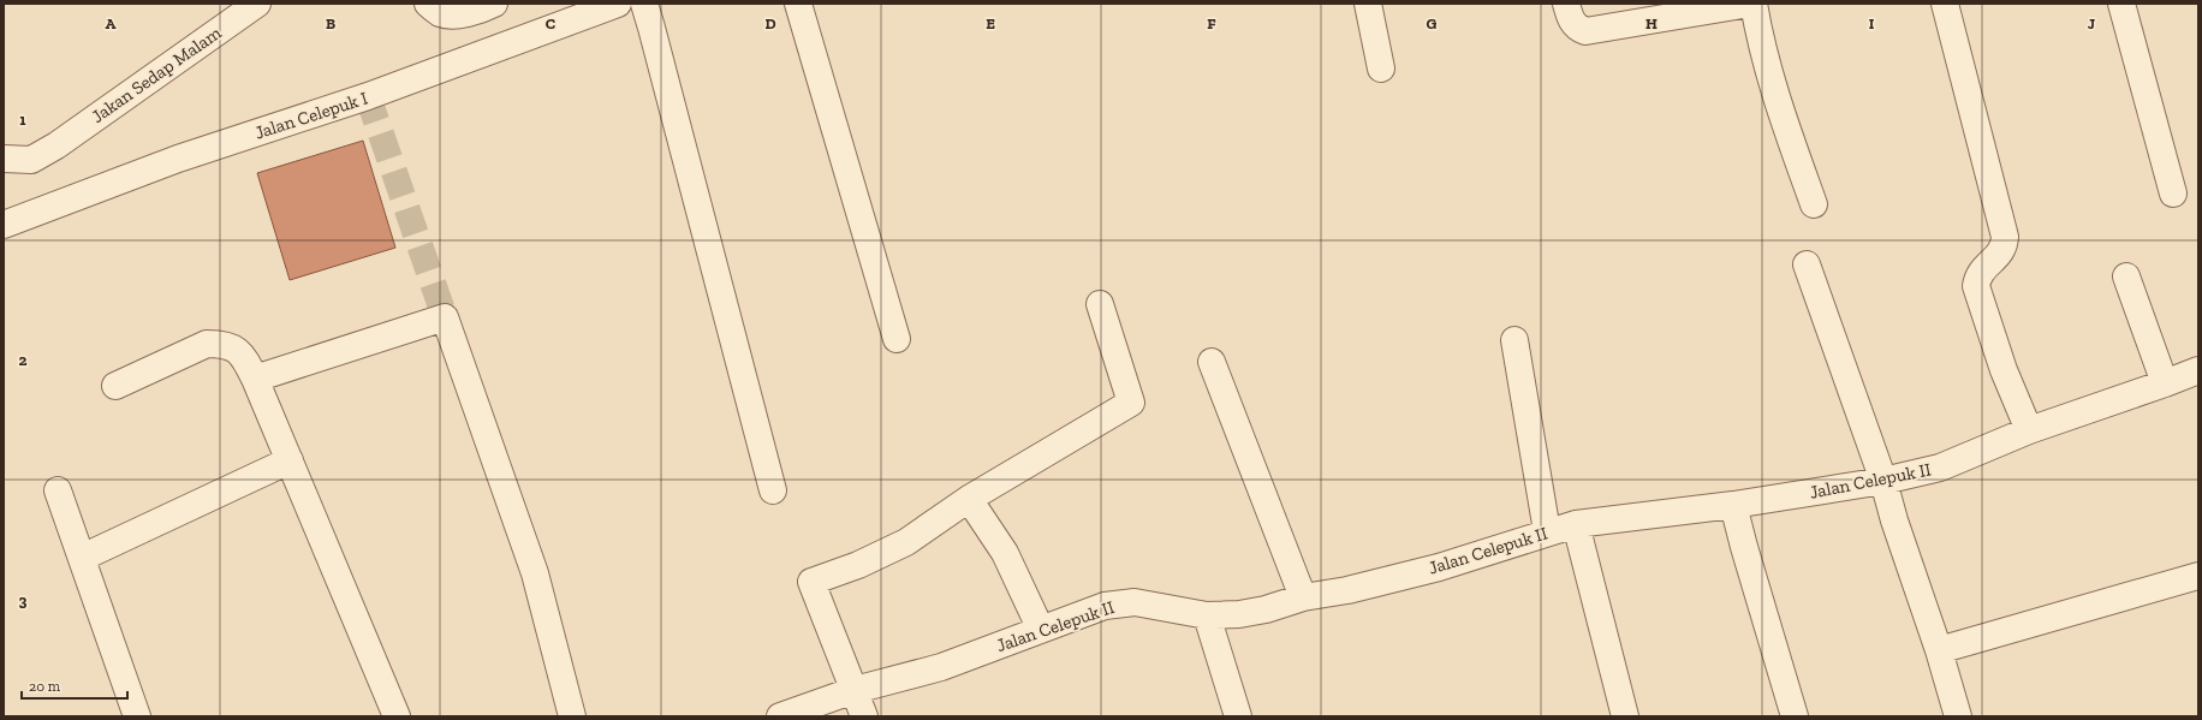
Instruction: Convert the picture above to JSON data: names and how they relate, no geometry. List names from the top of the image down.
{
  "streets": {
    "street": ["Jakan Sedap Malam", "Jalan Celepuk I", "Jalan Celepuk II"]
  },
  "scale_bar": "20 m",
  "grid": {
    "columns": [
      "A",
      "B",
      "C",
      "D",
      "E",
      "F",
      "G",
      "H",
      "I",
      "J"
    ],
    "rows": ["1", "2", "3"]
  }
}
